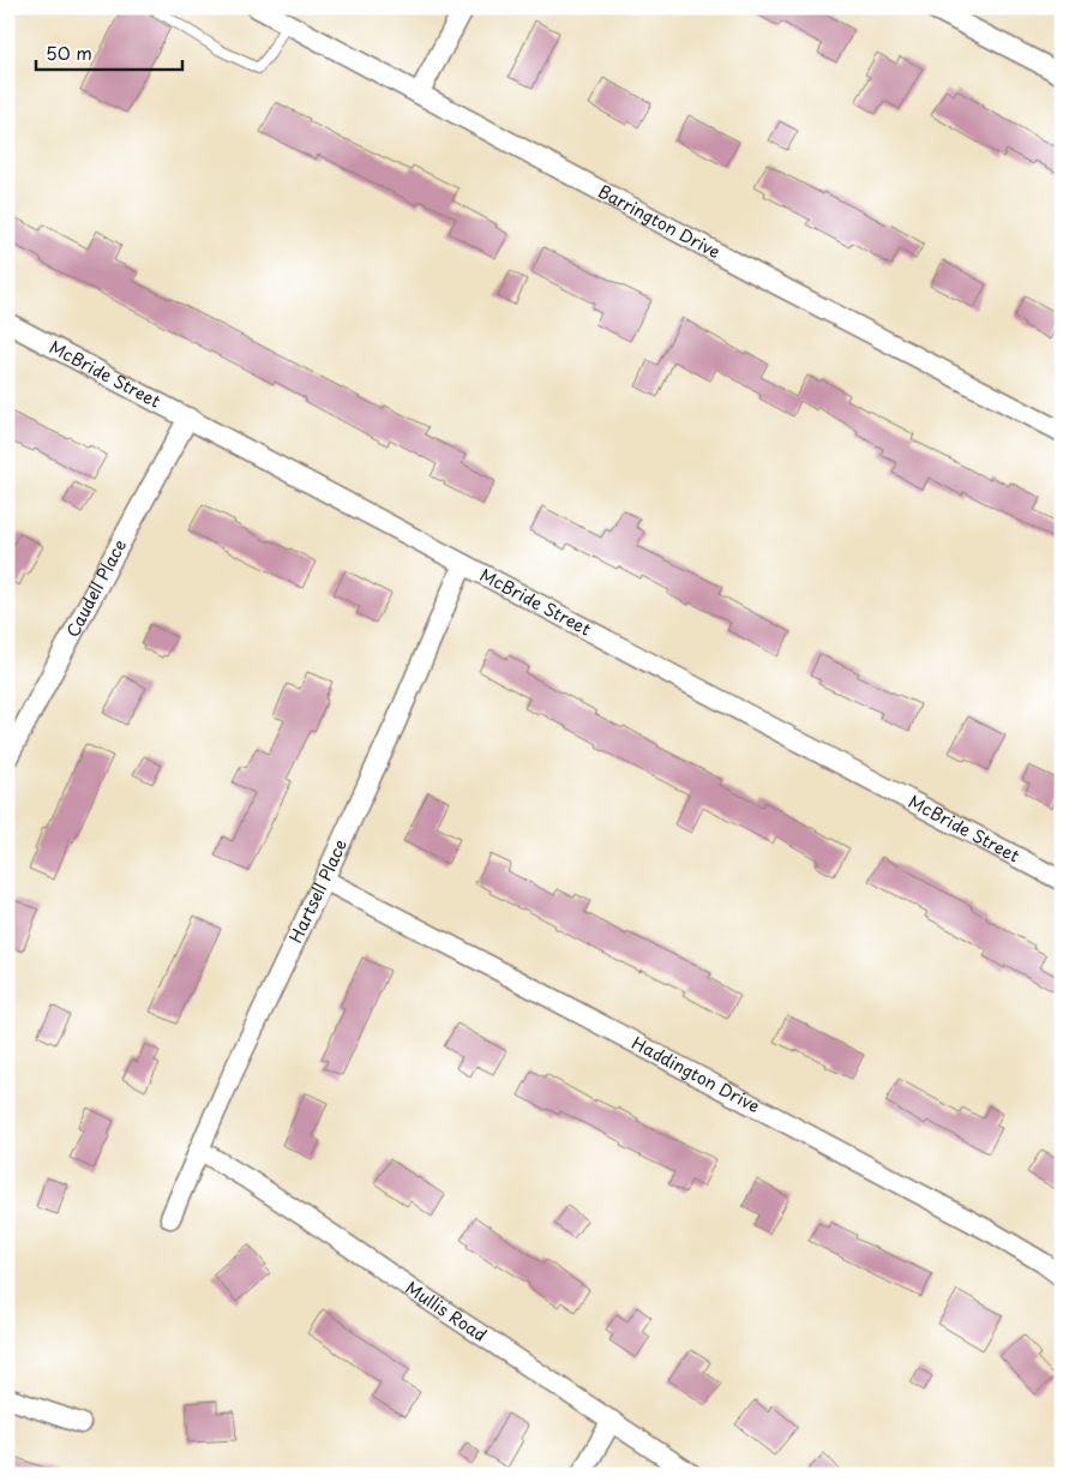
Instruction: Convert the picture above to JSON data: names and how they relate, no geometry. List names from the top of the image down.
{
  "streets": {
    "street": [
      "Barrington Drive",
      "McBride Street",
      "Caudell Place",
      "Hartsell Place",
      "Haddington Drive",
      "Mullis Road"
    ]
  },
  "crossings": [
    ["McBride Street", "Caudell Place"],
    ["McBride Street", "Hartsell Place"],
    ["Hartsell Place", "Haddington Drive"],
    ["Hartsell Place", "Mullis Road"]
  ],
  "scale_bar": "50 m"
}
